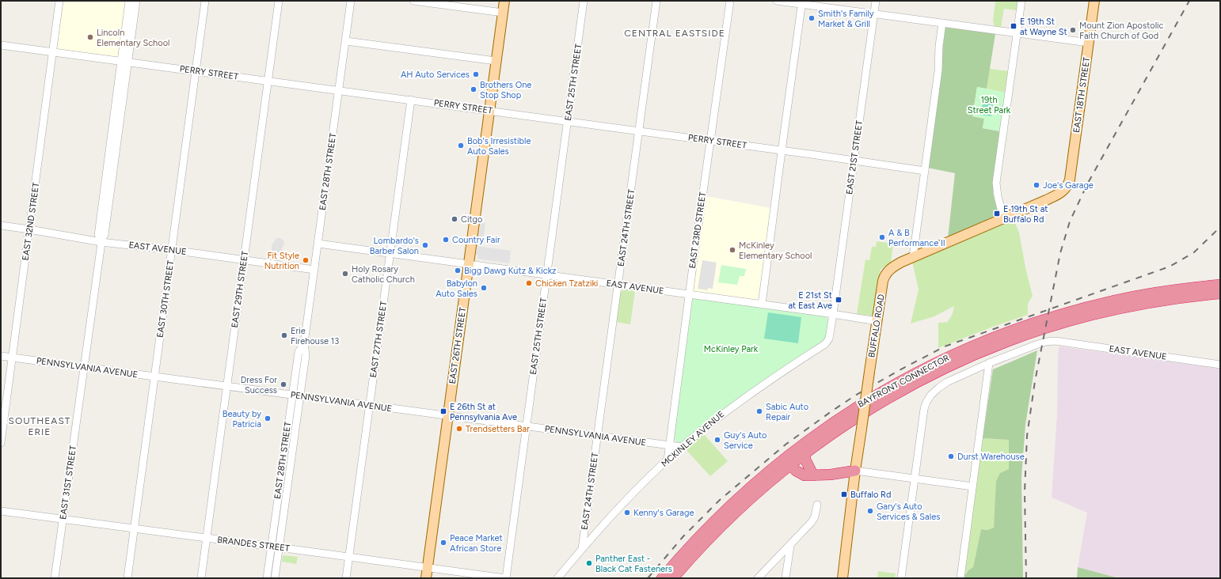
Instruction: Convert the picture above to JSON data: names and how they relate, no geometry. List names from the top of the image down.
{
  "streets": {
    "highway": ["BAYFRONT CONNECTOR"],
    "main road": ["EAST 18TH STREET", "BUFFALO ROAD", "EAST 26TH STREET"],
    "street": [
      "PERRY STREET",
      "EAST 25TH STREET",
      "EAST 21ST STREET",
      "EAST 28TH STREET",
      "EAST 32ND STREET",
      "EAST 24TH STREET",
      "EAST 23RD STREET",
      "EAST AVENUE",
      "EAST 29TH STREET",
      "EAST 30TH STREET",
      "EAST 27TH STREET",
      "PENNSYLVANIA AVENUE",
      "MCKINLEY AVENUE",
      "EAST 31ST STREET",
      "BRANDES STREET"
    ]
  },
  "crossings": [
    ["PERRY STREET", "EAST 25TH STREET"],
    ["PERRY STREET", "EAST 21ST STREET"],
    ["PERRY STREET", "EAST 28TH STREET"],
    ["PERRY STREET", "EAST 32ND STREET"],
    ["PERRY STREET", "EAST 24TH STREET"],
    ["PERRY STREET", "EAST 23RD STREET"],
    ["PERRY STREET", "EAST 29TH STREET"],
    ["PERRY STREET", "EAST 30TH STREET"],
    ["PERRY STREET", "EAST 27TH STREET"],
    ["PERRY STREET", "EAST 26TH STREET"],
    ["PERRY STREET", "EAST 31ST STREET"],
    ["EAST 25TH STREET", "EAST AVENUE"],
    ["EAST 25TH STREET", "PENNSYLVANIA AVENUE"],
    ["EAST 25TH STREET", "BRANDES STREET"],
    ["EAST 18TH STREET", "BUFFALO ROAD"],
    ["EAST 21ST STREET", "EAST AVENUE"],
    ["EAST 21ST STREET", "MCKINLEY AVENUE"],
    ["EAST 28TH STREET", "EAST AVENUE"],
    ["EAST 28TH STREET", "PENNSYLVANIA AVENUE"],
    ["EAST 28TH STREET", "BRANDES STREET"],
    ["EAST 32ND STREET", "EAST AVENUE"],
    ["EAST 32ND STREET", "PENNSYLVANIA AVENUE"],
    ["EAST 24TH STREET", "EAST AVENUE"],
    ["EAST 24TH STREET", "PENNSYLVANIA AVENUE"],
    ["EAST 24TH STREET", "MCKINLEY AVENUE"],
    ["EAST 23RD STREET", "EAST AVENUE"],
    ["EAST 23RD STREET", "PENNSYLVANIA AVENUE"],
    ["EAST 23RD STREET", "MCKINLEY AVENUE"],
    ["EAST AVENUE", "EAST 29TH STREET"],
    ["EAST AVENUE", "EAST 30TH STREET"],
    ["EAST AVENUE", "BUFFALO ROAD"],
    ["EAST AVENUE", "EAST 27TH STREET"],
    ["EAST AVENUE", "EAST 26TH STREET"],
    ["EAST AVENUE", "MCKINLEY AVENUE"],
    ["EAST AVENUE", "EAST 31ST STREET"],
    ["EAST 29TH STREET", "PENNSYLVANIA AVENUE"],
    ["EAST 29TH STREET", "BRANDES STREET"],
    ["EAST 30TH STREET", "PENNSYLVANIA AVENUE"],
    ["EAST 30TH STREET", "BRANDES STREET"],
    ["EAST 27TH STREET", "PENNSYLVANIA AVENUE"],
    ["EAST 27TH STREET", "BRANDES STREET"],
    ["EAST 26TH STREET", "PENNSYLVANIA AVENUE"],
    ["EAST 26TH STREET", "BRANDES STREET"],
    ["PENNSYLVANIA AVENUE", "MCKINLEY AVENUE"],
    ["PENNSYLVANIA AVENUE", "EAST 31ST STREET"],
    ["EAST 31ST STREET", "BRANDES STREET"]
  ],
  "districts": ["CENTRAL EASTSIDE", "SOUTHEAST ERIE"],
  "parks": ["19th Street Park", "McKinley Park"],
  "places": {
    "other": [
      "Smith's Family Market & Grill",
      "Mount Zion Apostolic Faith Church of God",
      "Lincoln Elementary School",
      "AH Auto Services",
      "Brothers One Stop Shop",
      "Bob's Irresistible Auto Sales",
      "Joe's Garage",
      "Citgo",
      "A & B Performance II",
      "Country Fair",
      "Lombardo's Barber Salon",
      "McKinley Elementary School",
      "Fit Style Nutrition",
      "Bigg Dawg Kutz & Kickz",
      "Holy Rosary Catholic Church",
      "Chicken Tzatziki",
      "Babylon Auto Sales",
      "Erie Firehouse 13",
      "Dress For Success",
      "Sabic Auto Repair",
      "Beauty by Patricia",
      "Trendsetters Bar",
      "Guy's Auto Service",
      "Durst Warehouse",
      "Gary's Auto Services & Sales",
      "Kenny's Garage",
      "Peace Market African Store",
      "Panther East - Black Cat Fasteners"
    ],
    "transit": [
      "E 19th St at Wayne St",
      "E 19th St at Buffalo Rd",
      "E 21st St at East Ave",
      "E 26th St at Pennsylvania Ave",
      "Buffalo Rd"
    ]
  }
}
